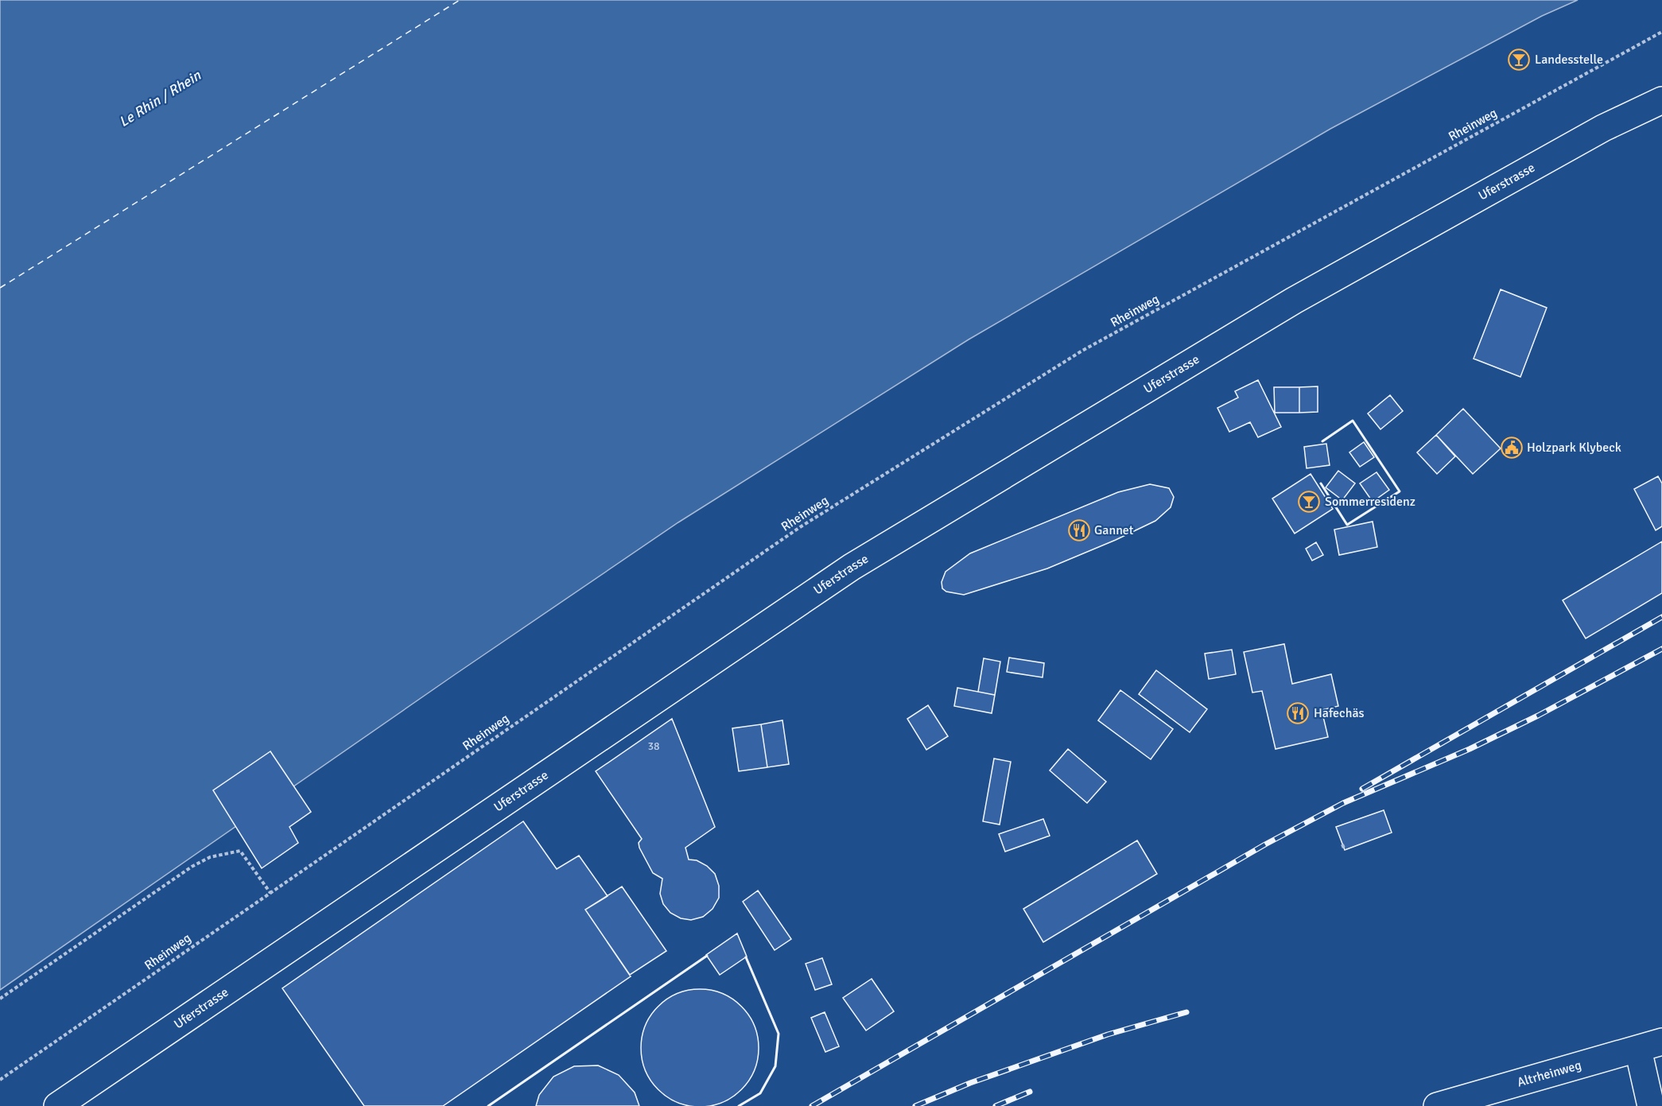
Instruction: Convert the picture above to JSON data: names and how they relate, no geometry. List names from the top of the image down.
{
  "streets": {
    "street": ["Uferstrasse", "Altrheinweg"],
    "path": ["Rheinweg"]
  },
  "water": ["Le Rhin / Rhein"],
  "places": {
    "bar": ["Landesstelle", "Sommerresidenz"],
    "public building": ["Holzpark Klybeck"],
    "restaurant": ["Gannet", "Hafechäs"]
  },
  "house_numbers": ["38"]
}
